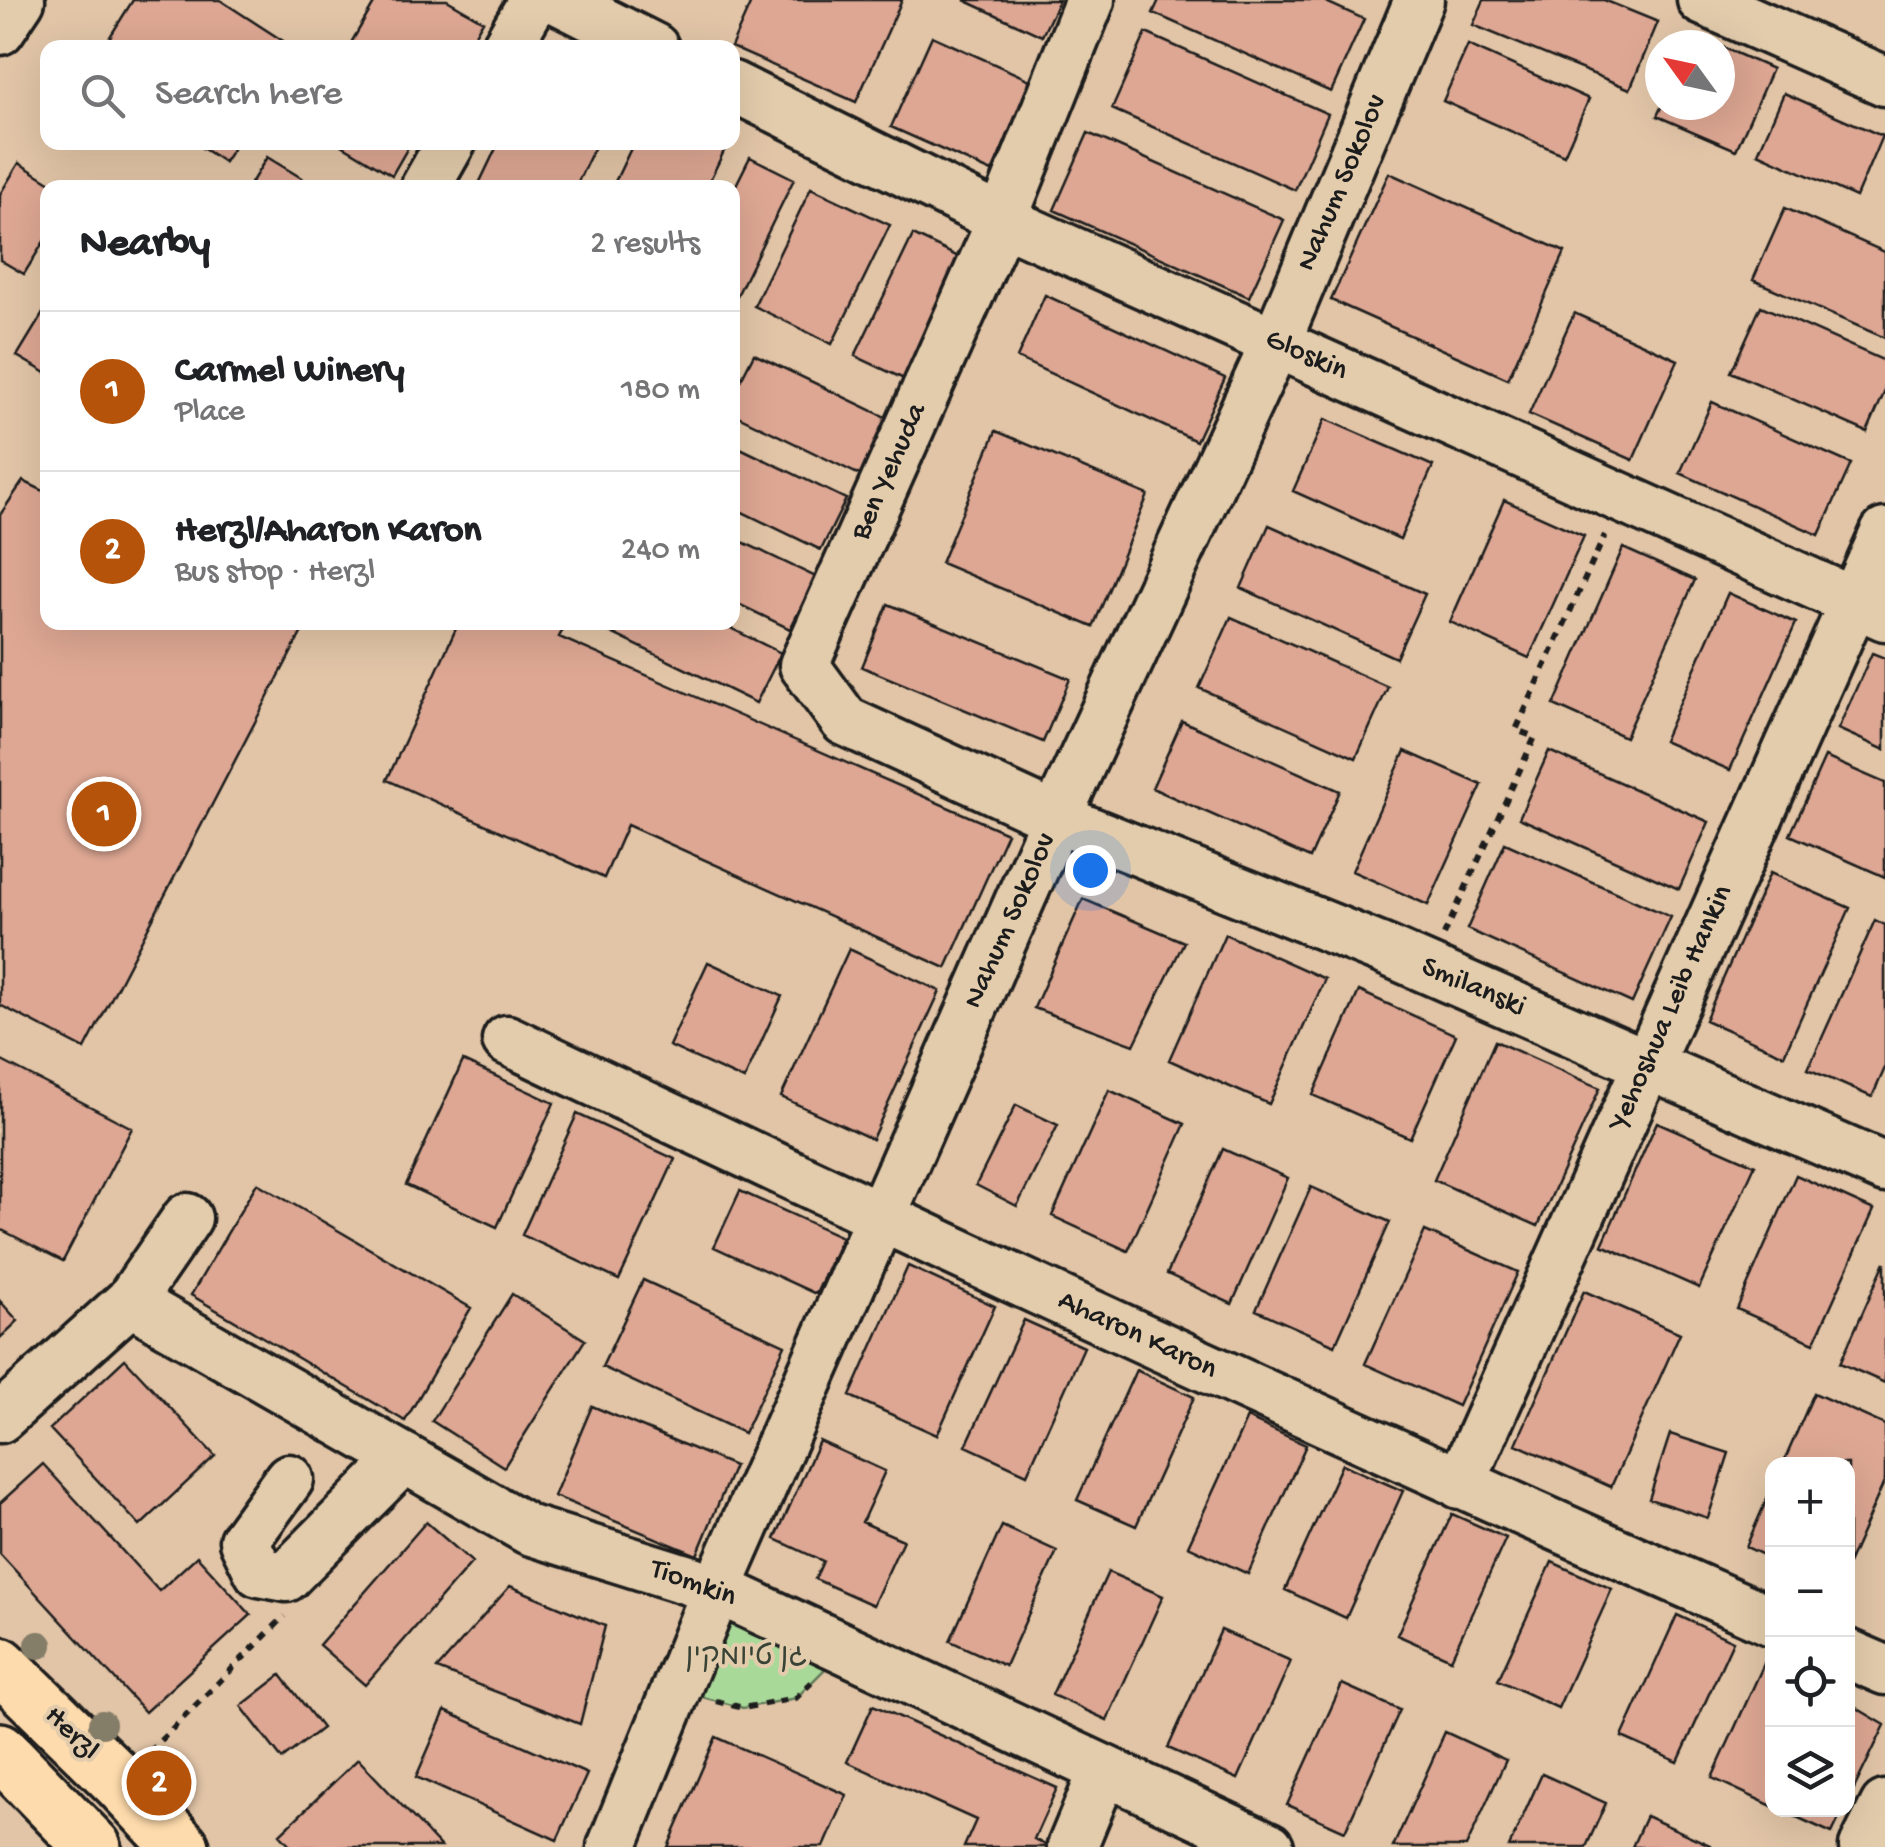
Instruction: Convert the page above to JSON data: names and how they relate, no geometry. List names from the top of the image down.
{
  "streets": {
    "main road": ["Herzl"],
    "street": [
      "Nahum Sokolov",
      "Gloskin",
      "Ben Yehuda",
      "Smilanski",
      "Yehoshua Leib Hankin",
      "Aharon Karon",
      "Tiomkin"
    ]
  },
  "crossings": [
    ["Nahum Sokolov", "Gloskin"],
    ["Nahum Sokolov", "Ben Yehuda"],
    ["Nahum Sokolov", "Smilanski"],
    ["Nahum Sokolov", "Aharon Karon"],
    ["Nahum Sokolov", "Tiomkin"],
    ["Gloskin", "Ben Yehuda"],
    ["Gloskin", "Yehoshua Leib Hankin"],
    ["Ben Yehuda", "Smilanski"],
    ["Smilanski", "Yehoshua Leib Hankin"],
    ["Yehoshua Leib Hankin", "Aharon Karon"]
  ],
  "parks": ["גן טיומקין"],
  "north": "top left",
  "page": {
    "search": "Search here",
    "heading": ["Nearby", "2 results"],
    "list": [
      {
        "mark": "1",
        "name": "Carmel Winery",
        "note": "Place",
        "value": "180 m"
      },
      {
        "mark": "2",
        "name": "Herzl/Aharon Karon",
        "note": "Bus stop · Herzl",
        "value": "240 m"
      }
    ],
    "pins": ["1", "2"],
    "map_buttons": ["+", "−"]
  }
}
